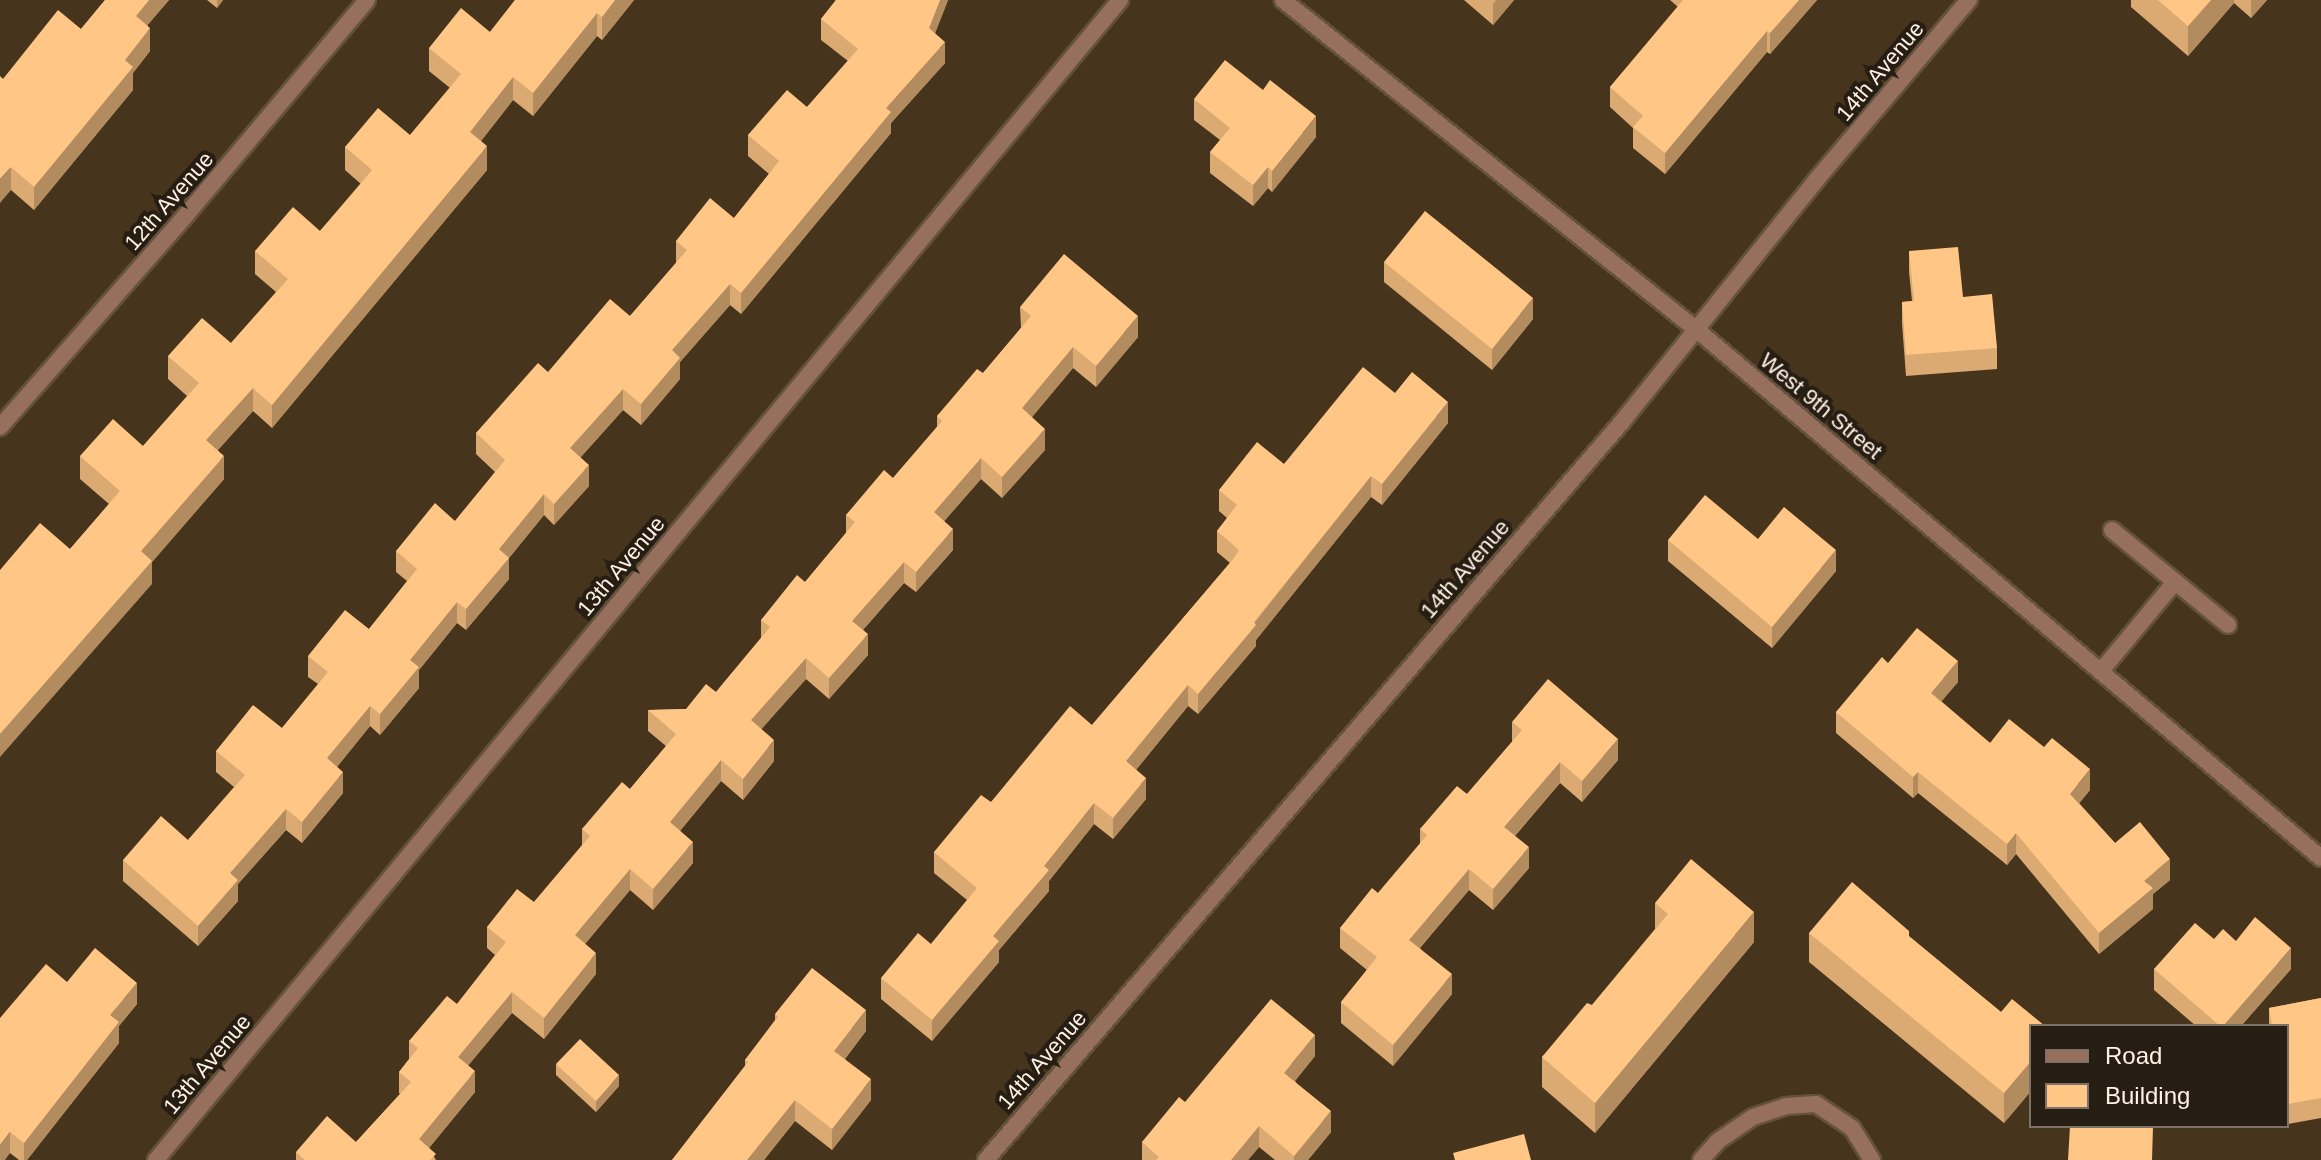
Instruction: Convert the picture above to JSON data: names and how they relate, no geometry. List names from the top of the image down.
{
  "streets": {
    "street": [
      "14th Avenue",
      "12th Avenue",
      "West 9th Street",
      "13th Avenue"
    ]
  },
  "crossings": [
    ["14th Avenue", "West 9th Street"]
  ],
  "legend": ["Road", "Building"]
}
